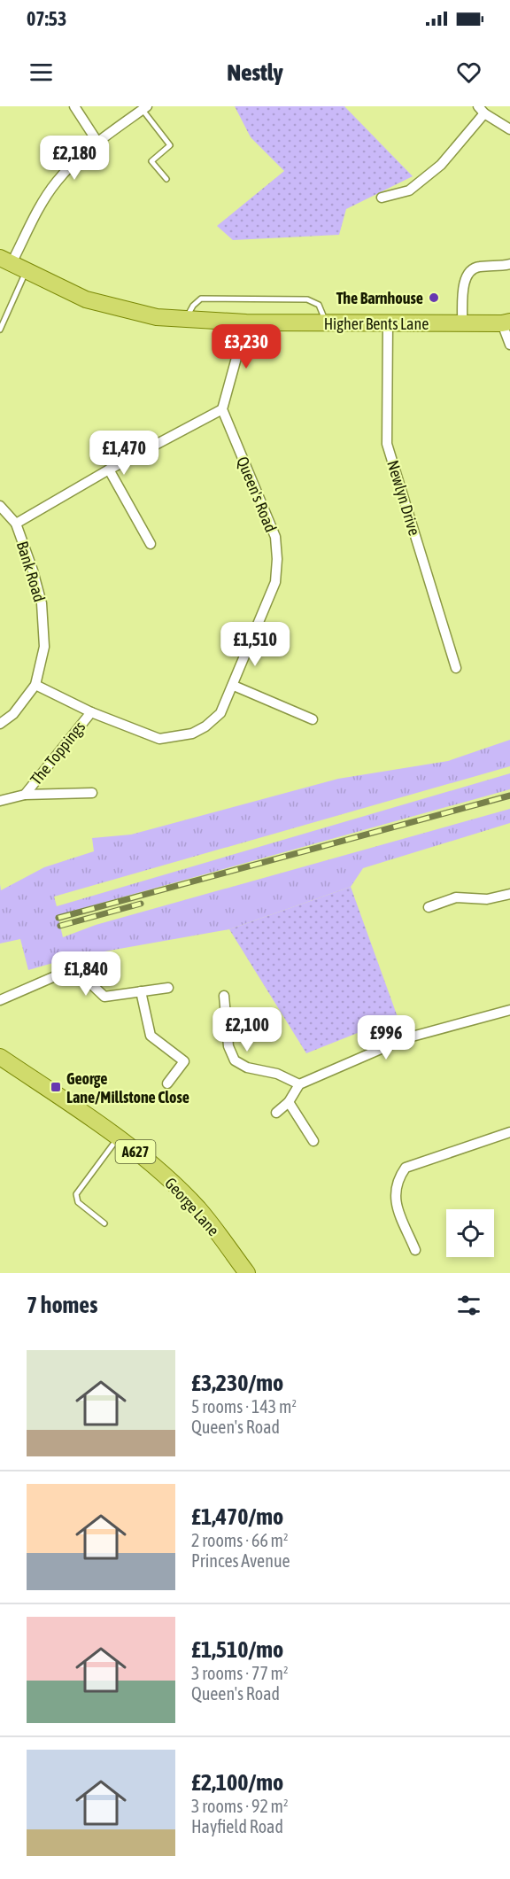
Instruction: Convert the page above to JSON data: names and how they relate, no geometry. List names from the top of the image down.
{
  "streets": {
    "main road": ["Higher Bents Lane", "A627", "George Lane"],
    "street": [
      "Queen's Road",
      "Newlyn Drive",
      "Bank Road",
      "The Toppings"
    ]
  },
  "crossings": [
    ["Higher Bents Lane", "Newlyn Drive"],
    ["Queen's Road", "Bank Road"],
    ["Queen's Road", "The Toppings"]
  ],
  "places": {
    "other": ["The Barnhouse"],
    "transit": ["George Lane/Millstone Close"]
  },
  "page": {
    "status": "07:53",
    "header": "Nestly",
    "price": [
      "£2,180",
      "£3,230",
      "£1,470",
      "£1,510",
      "£1,840",
      "£2,100",
      "£996"
    ],
    "heading": "7 homes",
    "list": [
      {
        "name": "£3,230/mo",
        "note": "5 rooms · 143 m² · Queen's Road"
      },
      {
        "name": "£1,470/mo",
        "note": "2 rooms · 66 m² · Princes Avenue"
      },
      {
        "name": "£1,510/mo",
        "note": "3 rooms · 77 m² · Queen's Road"
      },
      {
        "name": "£2,100/mo",
        "note": "3 rooms · 92 m² · Hayfield Road"
      }
    ]
  }
}
